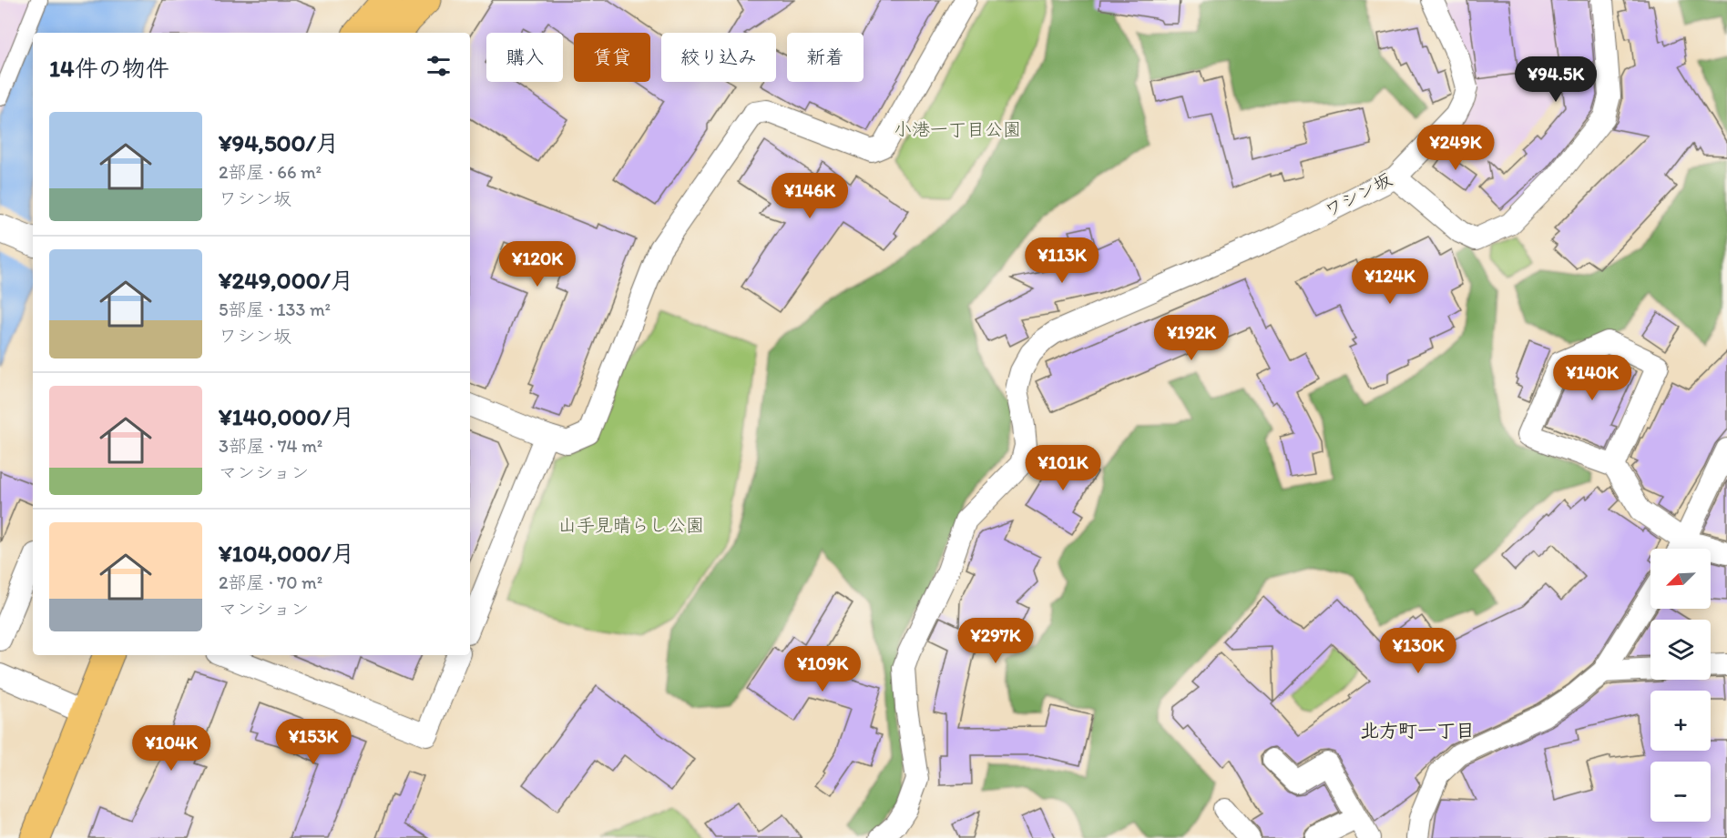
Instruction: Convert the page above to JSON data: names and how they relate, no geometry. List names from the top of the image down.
{
  "streets": {
    "street": ["ワシン坂"]
  },
  "districts": ["北方町一丁目"],
  "parks": ["小港一丁目公園", "山手見晴らし公園"],
  "north": "bottom left",
  "page": {
    "chip": [
      "購入",
      "賃貸",
      "絞り込み",
      "新着"
    ],
    "heading": "14件の物件",
    "price": [
      "¥94.5K",
      "¥249K",
      "¥146K",
      "¥113K",
      "¥120K",
      "¥124K",
      "¥192K",
      "¥140K",
      "¥101K",
      "¥297K",
      "¥130K",
      "¥109K",
      "¥153K",
      "¥104K"
    ],
    "list": [
      {
        "name": "¥94,500/月",
        "note": "2部屋 · 66 m² · ワシン坂"
      },
      {
        "name": "¥249,000/月",
        "note": "5部屋 · 133 m² · ワシン坂"
      },
      {
        "name": "¥140,000/月",
        "note": "3部屋 · 74 m² · マンション"
      },
      {
        "name": "¥104,000/月",
        "note": "2部屋 · 70 m² · マンション"
      }
    ],
    "map_buttons": ["+", "−"]
  }
}
